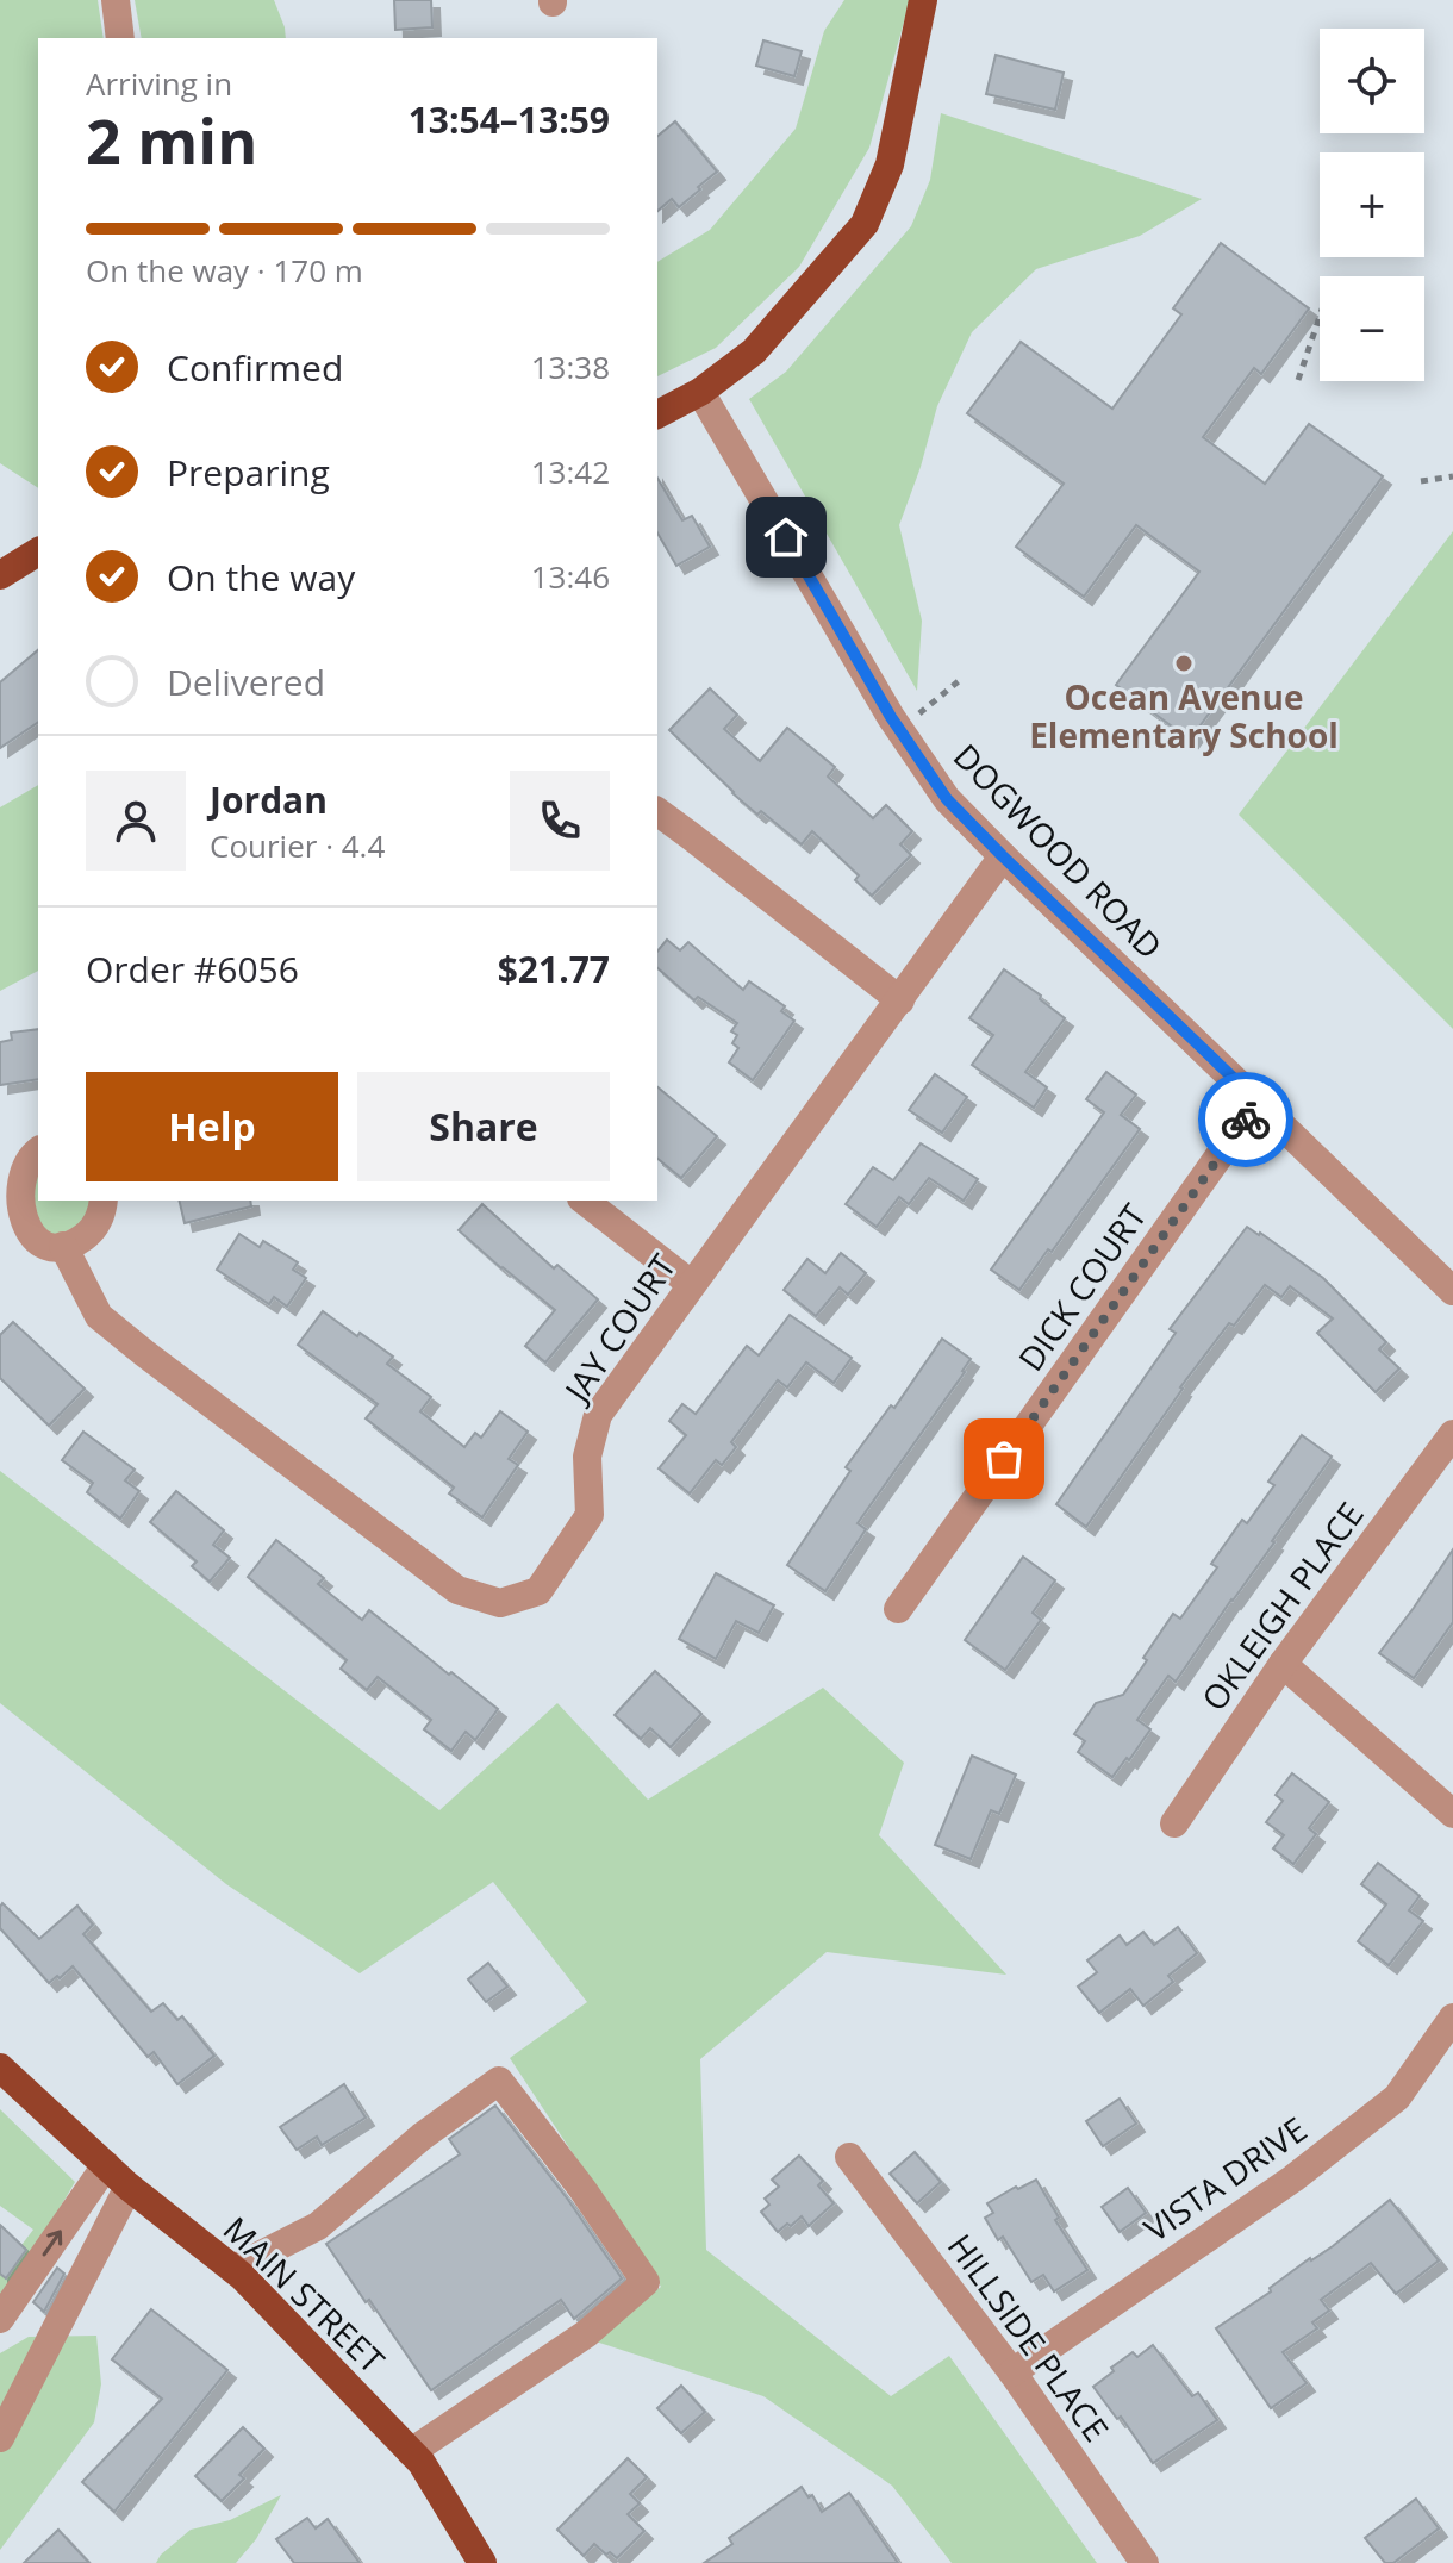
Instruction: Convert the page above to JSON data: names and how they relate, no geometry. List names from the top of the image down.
{
  "streets": {
    "main road": ["MAIN STREET"],
    "street": [
      "DOGWOOD ROAD",
      "DICK COURT",
      "JAY COURT",
      "OKLEIGH PLACE",
      "VISTA DRIVE",
      "HILLSIDE PLACE"
    ]
  },
  "crossings": [
    ["DOGWOOD ROAD", "DICK COURT"],
    ["DOGWOOD ROAD", "JAY COURT"],
    ["VISTA DRIVE", "HILLSIDE PLACE"]
  ],
  "places": ["Ocean Avenue Elementary School"],
  "page": {
    "map_buttons": ["+", "−"],
    "heading": ["2 min", "Arriving in", "13:54–13:59"],
    "panel": [
      "Jordan",
      "Courier · 4.4",
      "Order #6056",
      "$21.77"
    ],
    "bar": "On the way · 170 m",
    "list": [
      ["Confirmed", "13:38"],
      ["Preparing", "13:42"],
      ["On the way", "13:46"],
      "Delivered"
    ],
    "buttons": ["Help", "Share"]
  }
}
